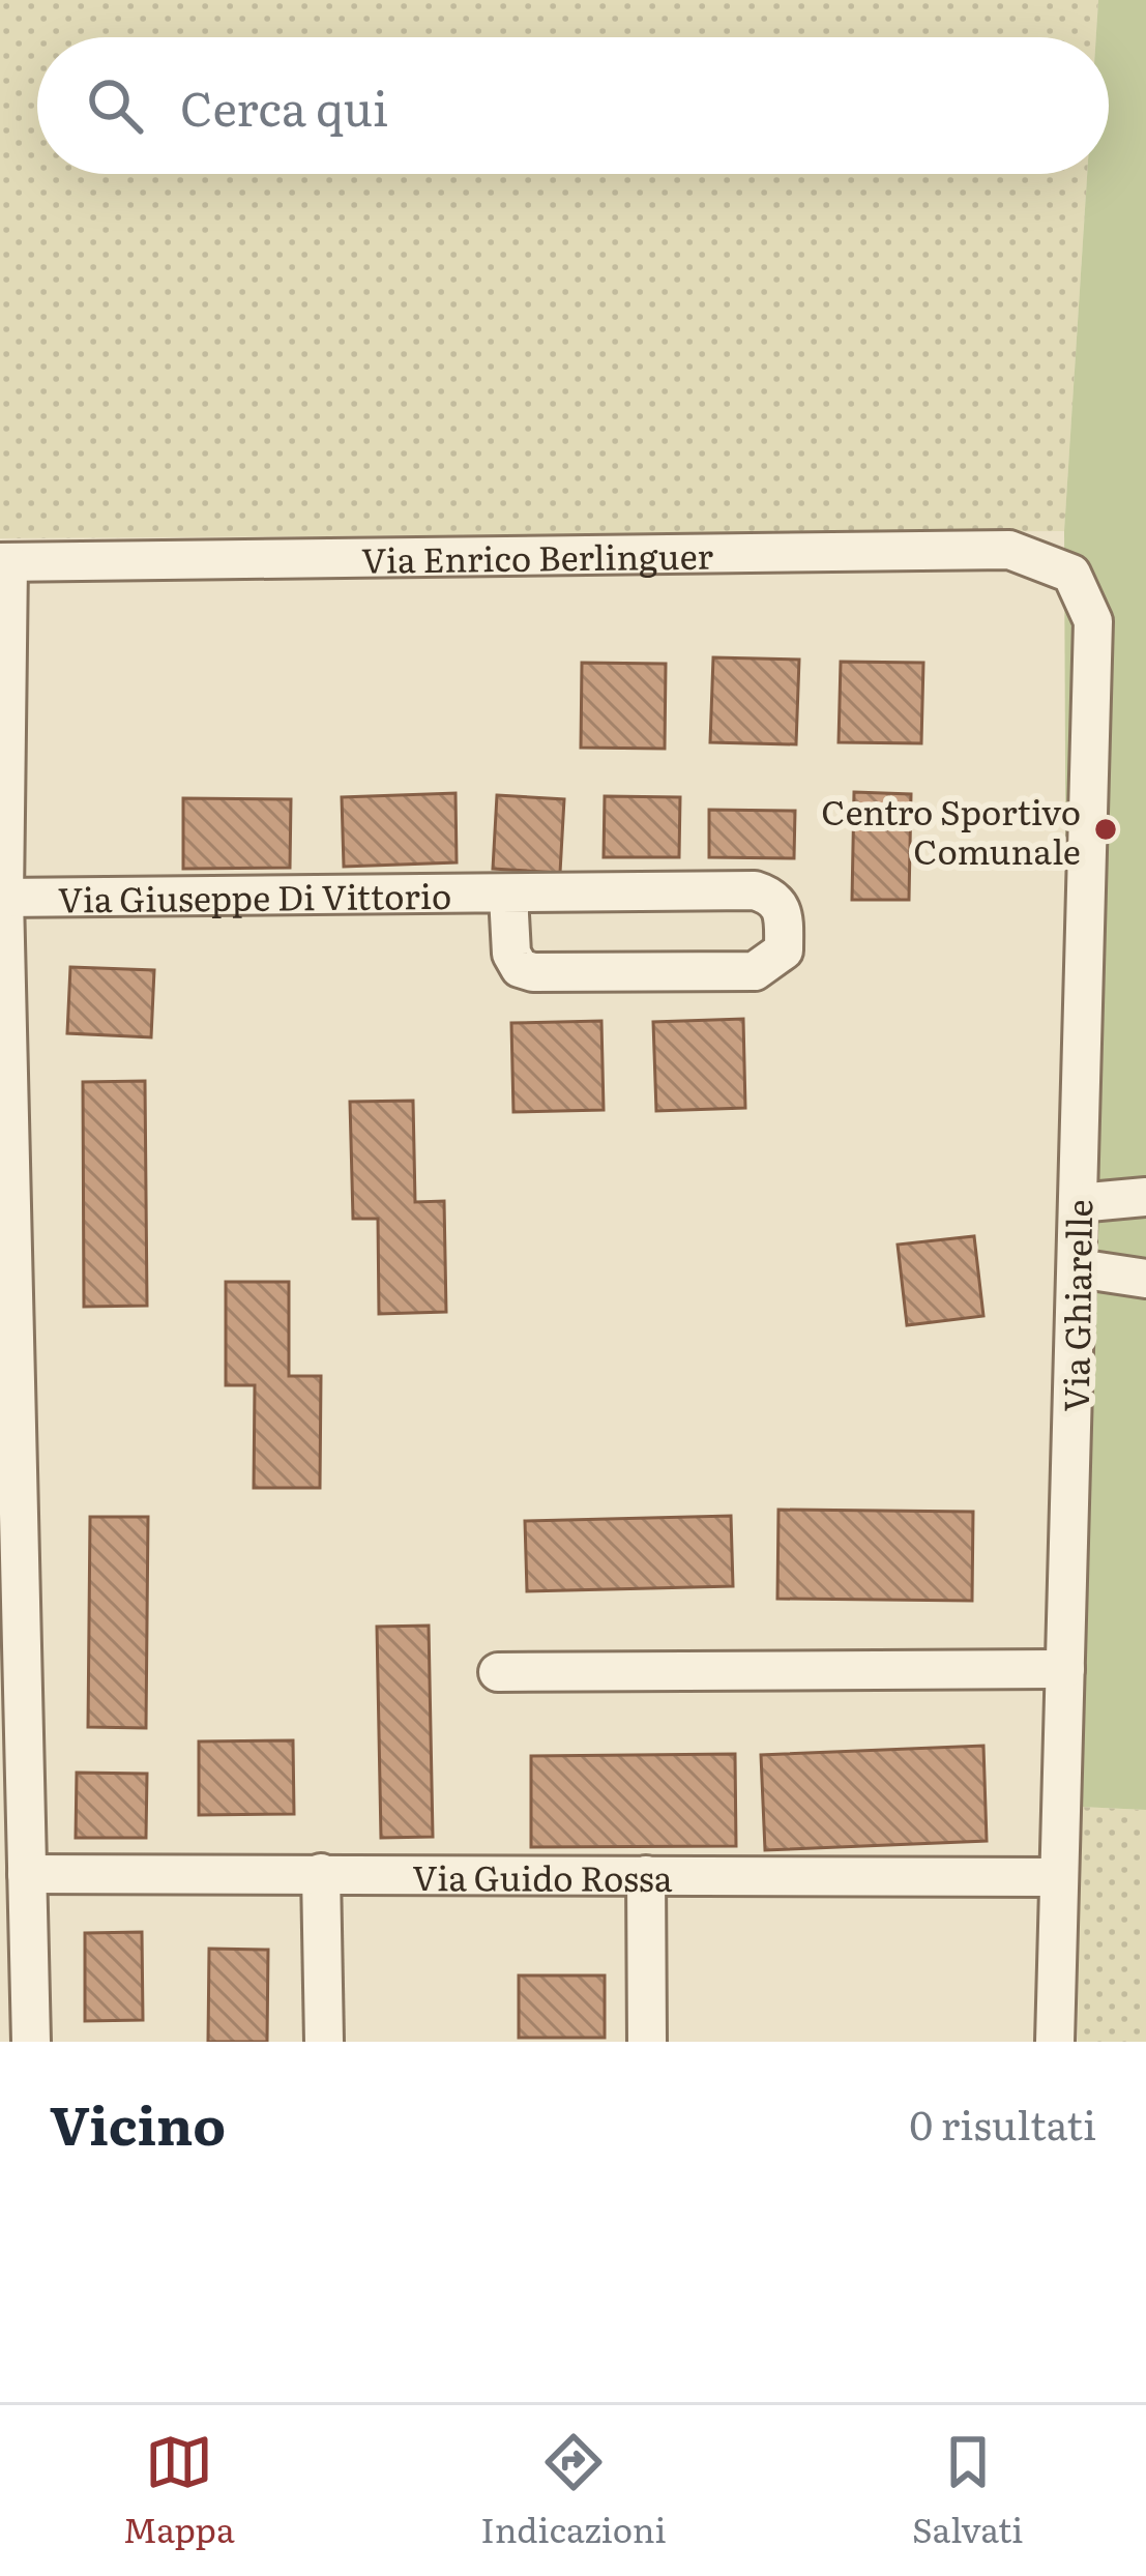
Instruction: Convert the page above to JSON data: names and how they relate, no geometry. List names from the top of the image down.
{
  "streets": {
    "street": [
      "Via Enrico Berlinguer",
      "Via Giuseppe Di Vittorio",
      "Via Ghiarelle",
      "Via Guido Rossa"
    ]
  },
  "crossings": [
    ["Via Enrico Berlinguer", "Via Ghiarelle"],
    ["Via Ghiarelle", "Via Guido Rossa"]
  ],
  "places": ["Centro Sportivo Comunale"],
  "page": {
    "search": "Cerca qui",
    "heading": ["Vicino", "0 risultati"],
    "nav": ["Mappa", "Indicazioni", "Salvati"]
  }
}
